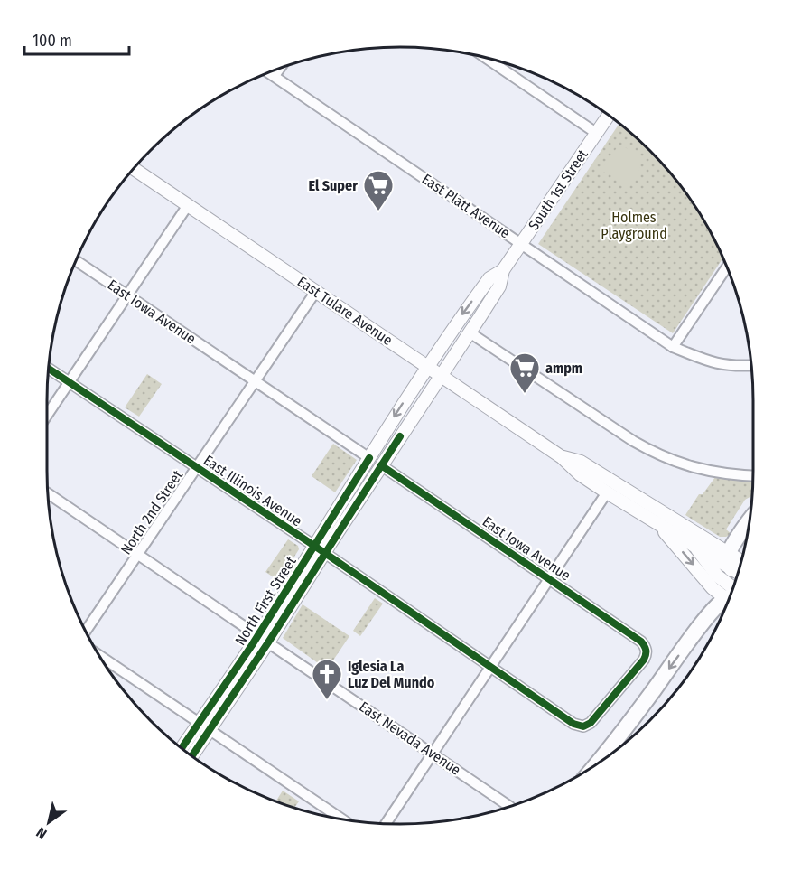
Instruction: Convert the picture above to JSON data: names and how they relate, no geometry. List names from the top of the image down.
{
  "streets": {
    "main road": ["South 1st Street", "East Tulare Avenue", "North First Street"],
    "street": [
      "East Platt Avenue",
      "East Iowa Avenue",
      "East Illinois Avenue",
      "North 2nd Street",
      "East Nevada Avenue"
    ]
  },
  "crossings": [
    ["South 1st Street", "East Platt Avenue"],
    ["South 1st Street", "East Tulare Avenue"],
    ["South 1st Street", "North First Street"],
    ["East Tulare Avenue", "North 2nd Street"],
    ["East Tulare Avenue", "North First Street"],
    ["East Iowa Avenue", "East Illinois Avenue"],
    ["East Iowa Avenue", "North 2nd Street"],
    ["East Iowa Avenue", "North First Street"],
    ["East Illinois Avenue", "North 2nd Street"],
    ["East Illinois Avenue", "North First Street"],
    ["North 2nd Street", "East Nevada Avenue"],
    ["North First Street", "East Nevada Avenue"]
  ],
  "parks": ["Holmes Playground"],
  "places": {
    "supermarket": ["El Super", "ampm"],
    "church": ["Iglesia La Luz Del Mundo"]
  },
  "scale_bar": "100 m",
  "north": "bottom left"
}
